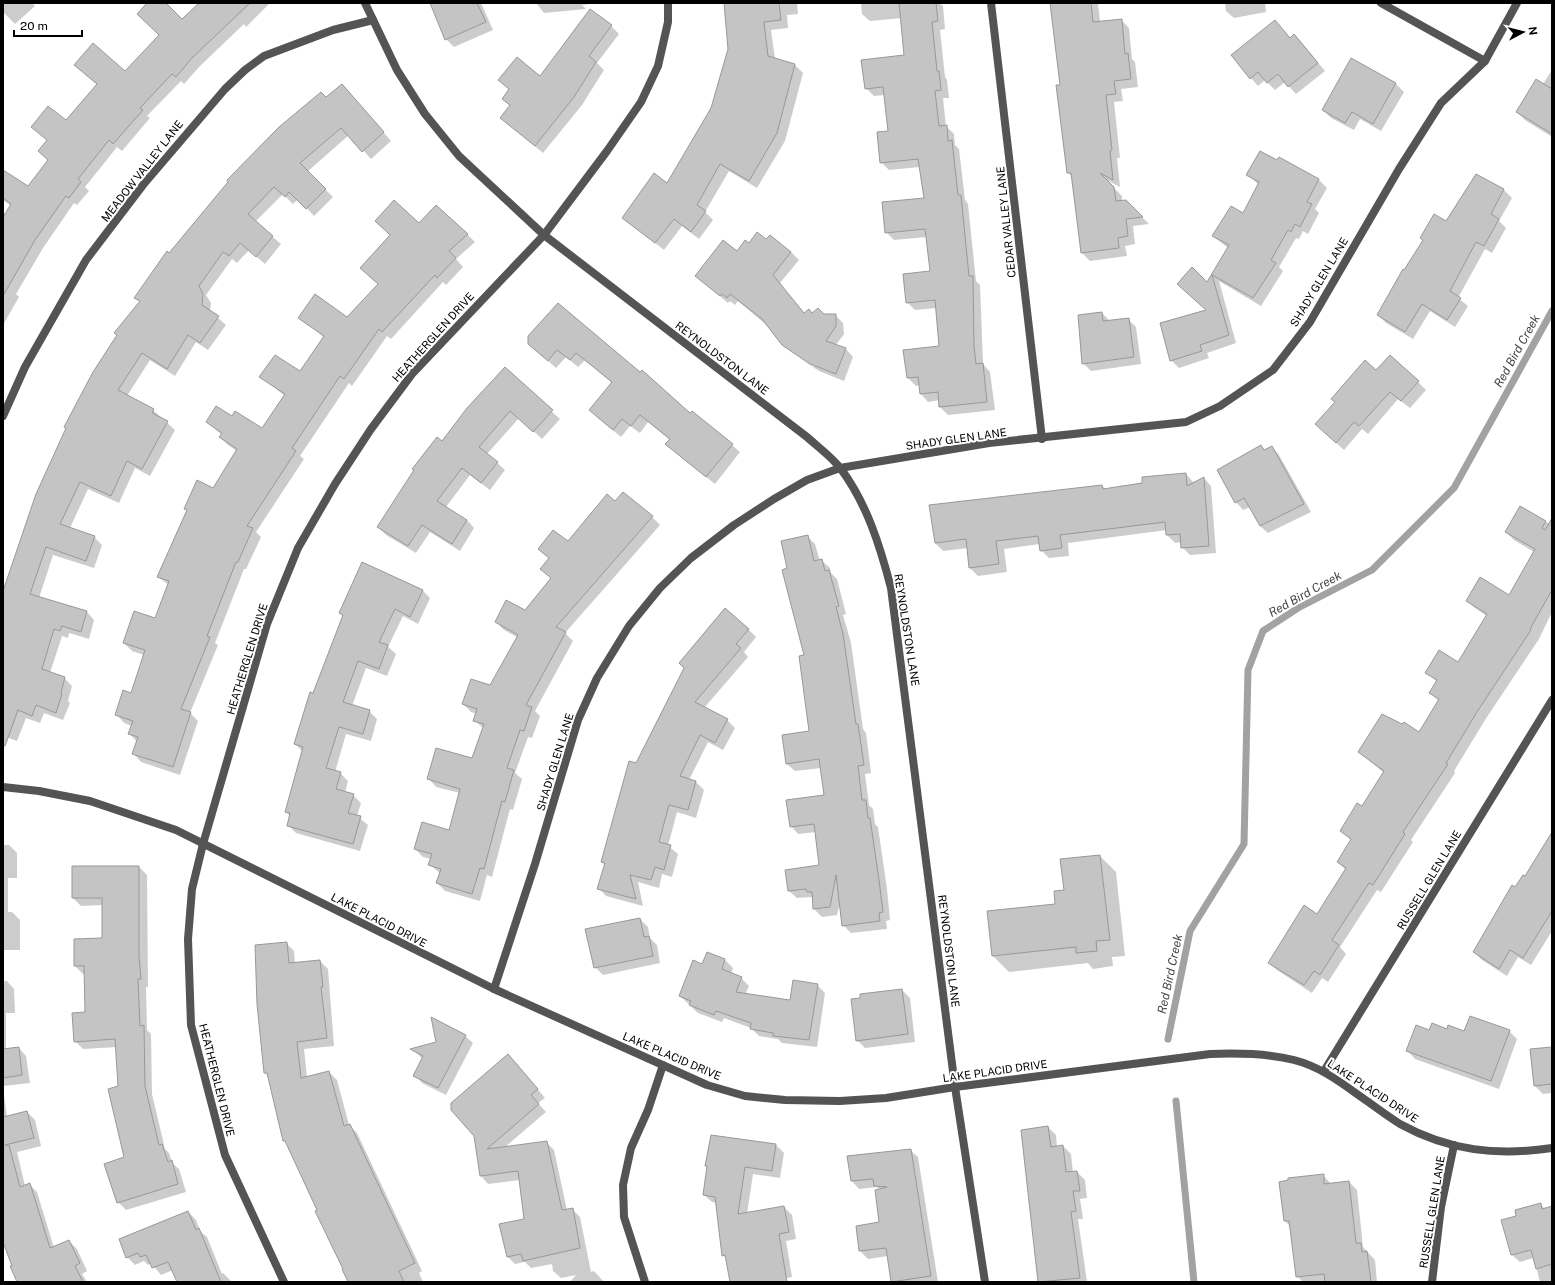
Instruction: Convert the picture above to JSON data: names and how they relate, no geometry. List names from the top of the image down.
{
  "streets": {
    "street": [
      "MEADOW VALLEY LANE",
      "CEDAR VALLEY LANE",
      "SHADY GLEN LANE",
      "HEATHERGLEN DRIVE",
      "REYNOLDSTON LANE",
      "RUSSELL GLEN LANE",
      "LAKE PLACID DRIVE"
    ]
  },
  "crossings": [
    ["MEADOW VALLEY LANE", "REYNOLDSTON LANE"],
    ["CEDAR VALLEY LANE", "SHADY GLEN LANE"],
    ["SHADY GLEN LANE", "REYNOLDSTON LANE"],
    ["SHADY GLEN LANE", "LAKE PLACID DRIVE"],
    ["HEATHERGLEN DRIVE", "REYNOLDSTON LANE"],
    ["HEATHERGLEN DRIVE", "LAKE PLACID DRIVE"],
    ["REYNOLDSTON LANE", "LAKE PLACID DRIVE"],
    ["RUSSELL GLEN LANE", "LAKE PLACID DRIVE"]
  ],
  "water": ["Red Bird Creek"],
  "scale_bar": "20 m",
  "north": "right"
}
